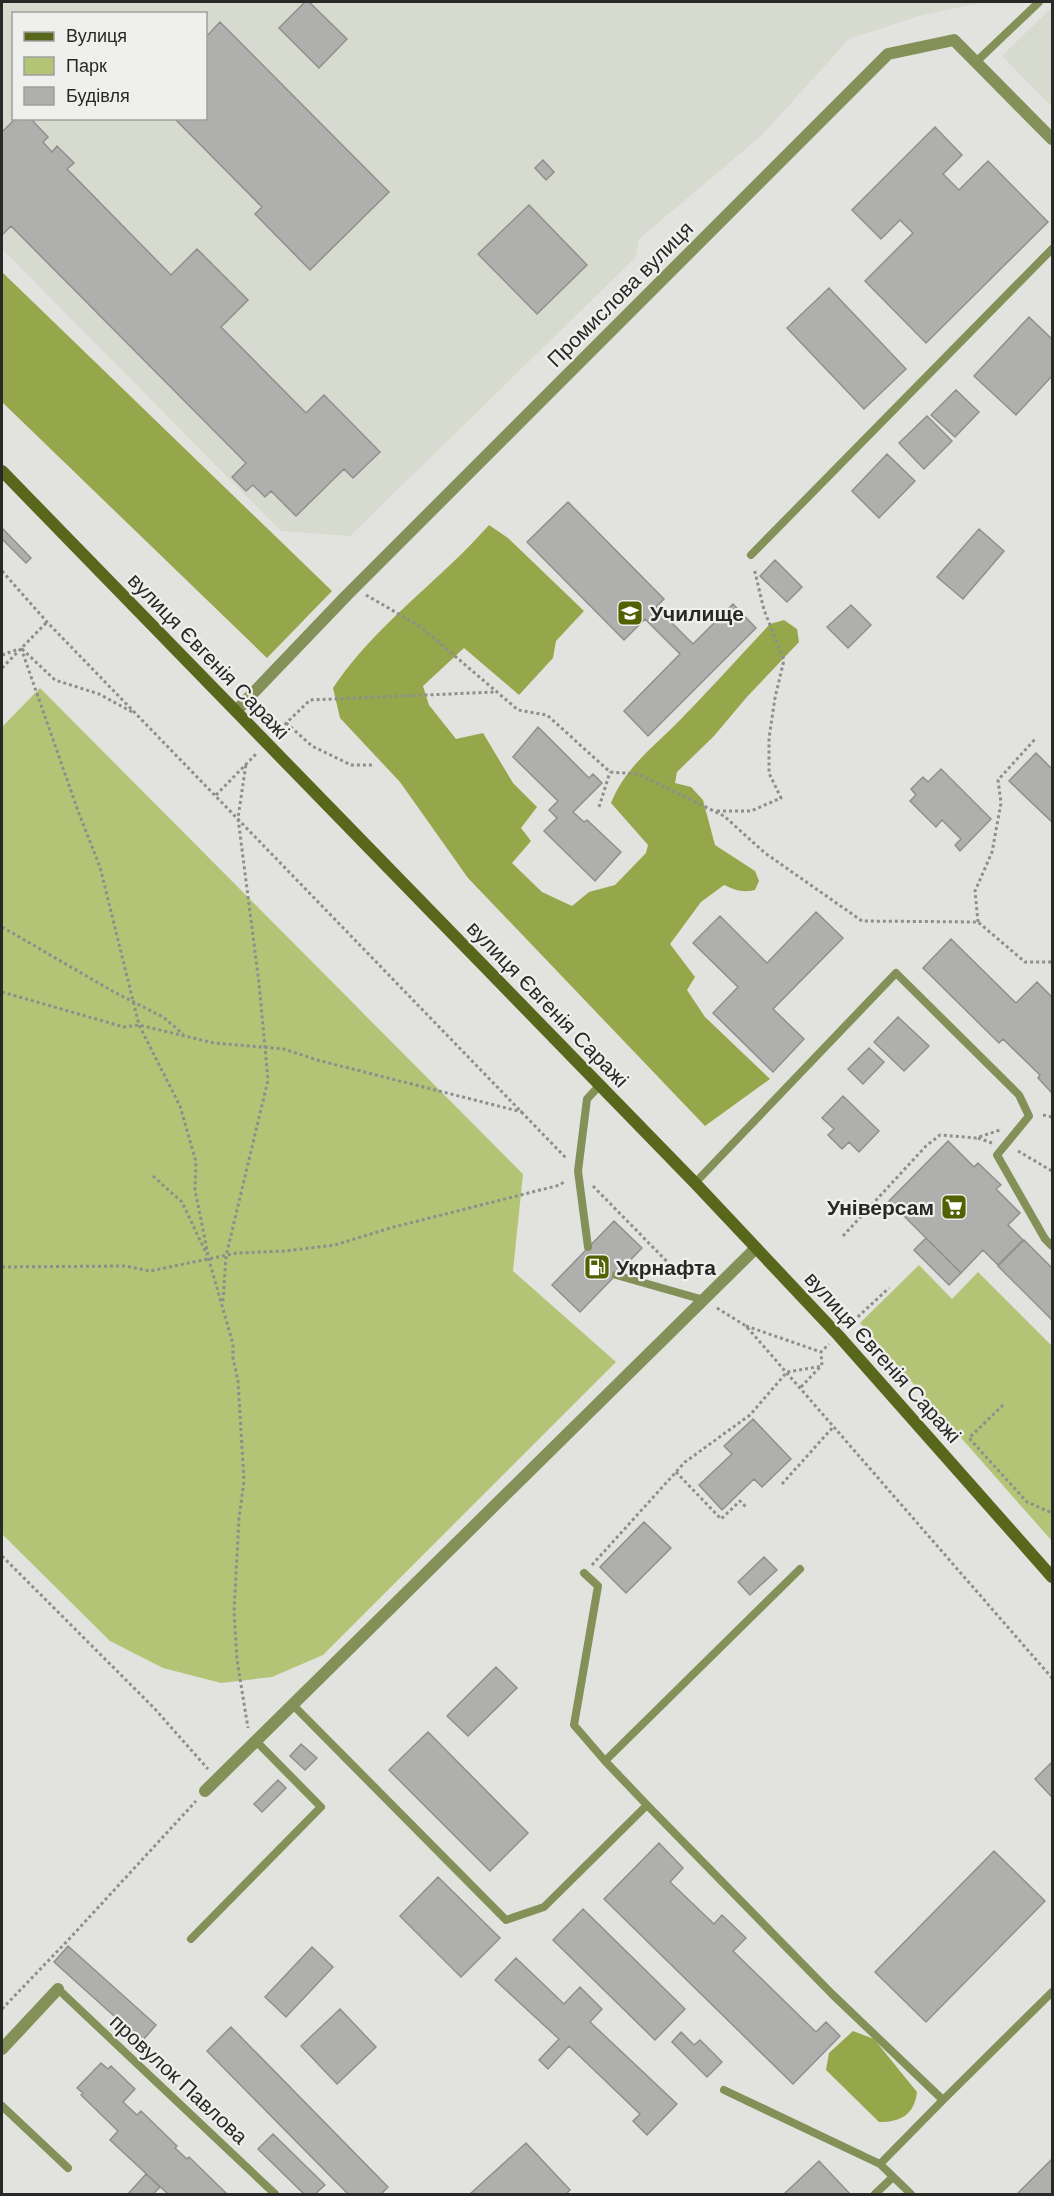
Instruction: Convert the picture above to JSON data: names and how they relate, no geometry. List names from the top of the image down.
{
  "streets": {
    "main road": ["вулиця Євгенія Саражі"],
    "street": ["Промислова вулиця"],
    "lane": ["провулок Павлова"]
  },
  "crossings": [
    ["Промислова вулиця", "вулиця Євгенія Саражі"]
  ],
  "places": {
    "school or university": ["Училище"],
    "supermarket": ["Універсам"],
    "fuel station": ["Укрнафта"]
  },
  "legend": ["Вулиця", "Парк", "Будівля"]
}
